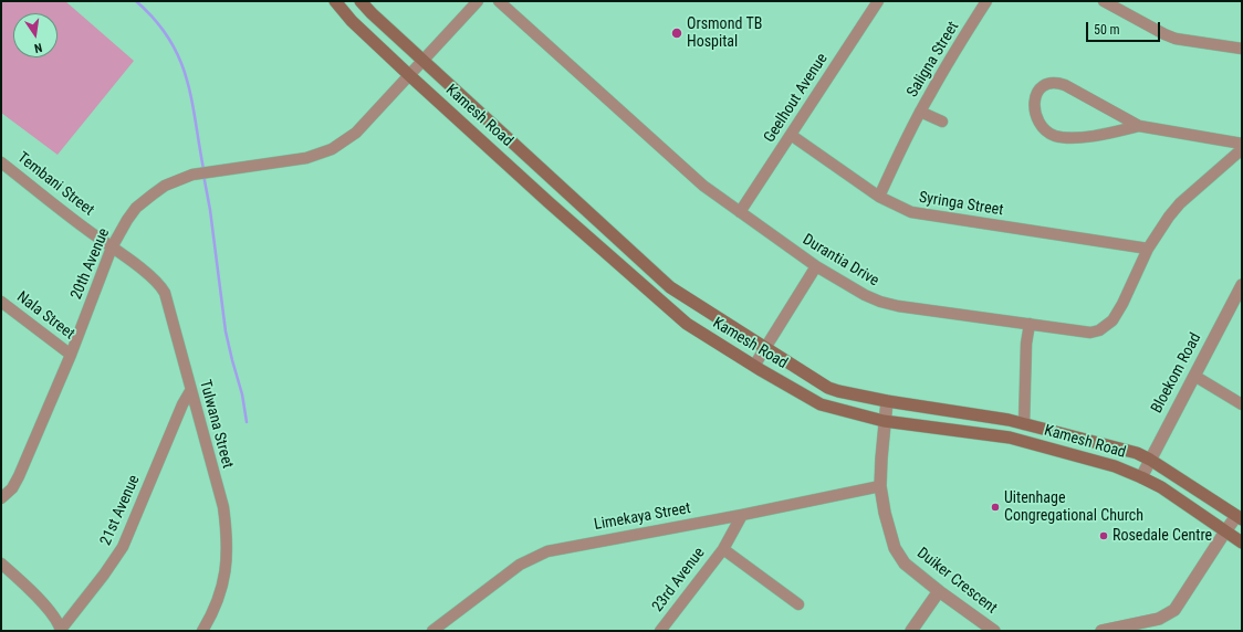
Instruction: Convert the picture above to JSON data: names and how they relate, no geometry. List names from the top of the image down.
{
  "streets": {
    "main road": ["Kamesh Road"],
    "street": [
      "Saligna Street",
      "Geelhout Avenue",
      "Tembani Street",
      "Syringa Street",
      "Durantia Drive",
      "20th Avenue",
      "Nala Street",
      "Bloekom Road",
      "Tulwana Street",
      "21st Avenue",
      "Limekaya Street",
      "23rd Avenue",
      "Duiker Crescent"
    ]
  },
  "crossings": [
    ["Saligna Street", "Syringa Street"],
    ["Geelhout Avenue", "Syringa Street"],
    ["Geelhout Avenue", "Durantia Drive"],
    ["Kamesh Road", "20th Avenue"],
    ["Kamesh Road", "Bloekom Road"],
    ["Kamesh Road", "Duiker Crescent"],
    ["Tembani Street", "20th Avenue"],
    ["Tembani Street", "Tulwana Street"],
    ["Syringa Street", "Durantia Drive"],
    ["20th Avenue", "Nala Street"],
    ["20th Avenue", "Tulwana Street"],
    ["Tulwana Street", "21st Avenue"],
    ["Limekaya Street", "23rd Avenue"],
    ["Limekaya Street", "Duiker Crescent"]
  ],
  "places": ["Orsmond TB Hospital", "Uitenhage Congregational Church", "Rosedale Centre"],
  "scale_bar": "50 m",
  "north": "bottom"
}
